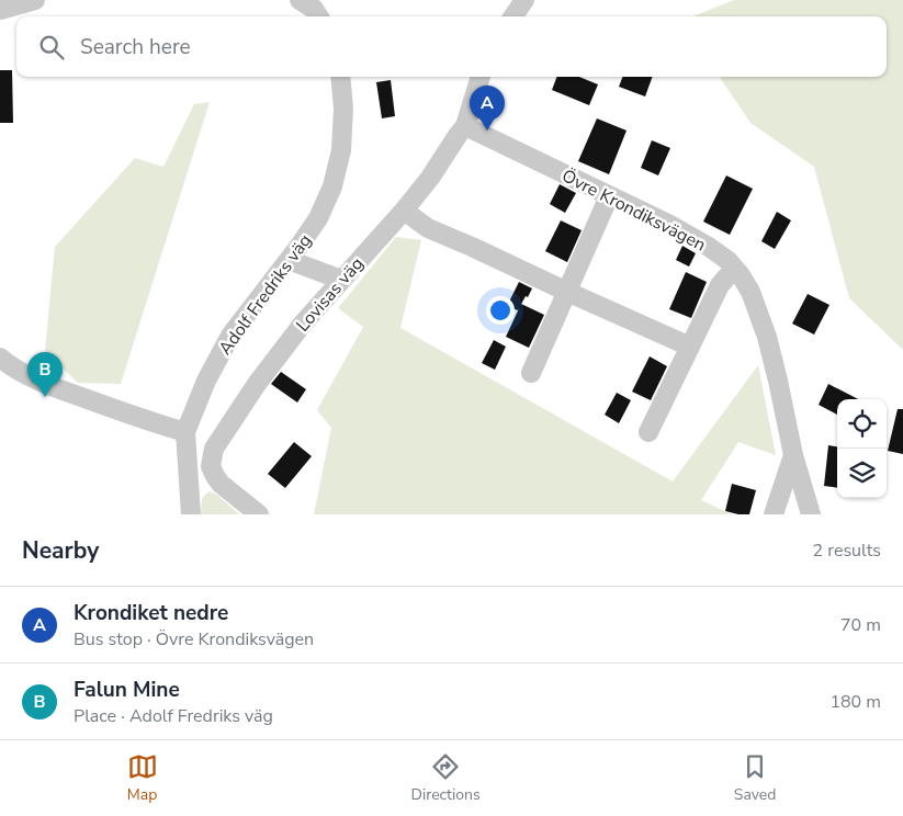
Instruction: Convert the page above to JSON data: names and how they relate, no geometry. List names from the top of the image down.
{
  "streets": {
    "street": ["Övre Krondiksvägen", "Adolf Fredriks väg", "Lovisas väg"]
  },
  "crossings": [
    ["Övre Krondiksvägen", "Lovisas väg"]
  ],
  "page": {
    "search": "Search here",
    "pins": ["A", "B"],
    "heading": ["Nearby", "2 results"],
    "list": [
      {
        "mark": "A",
        "name": "Krondiket nedre",
        "note": "Bus stop · Övre Krondiksvägen",
        "value": "70 m"
      },
      {
        "mark": "B",
        "name": "Falun Mine",
        "note": "Place · Adolf Fredriks väg",
        "value": "180 m"
      }
    ],
    "nav": ["Map", "Directions", "Saved"]
  }
}
